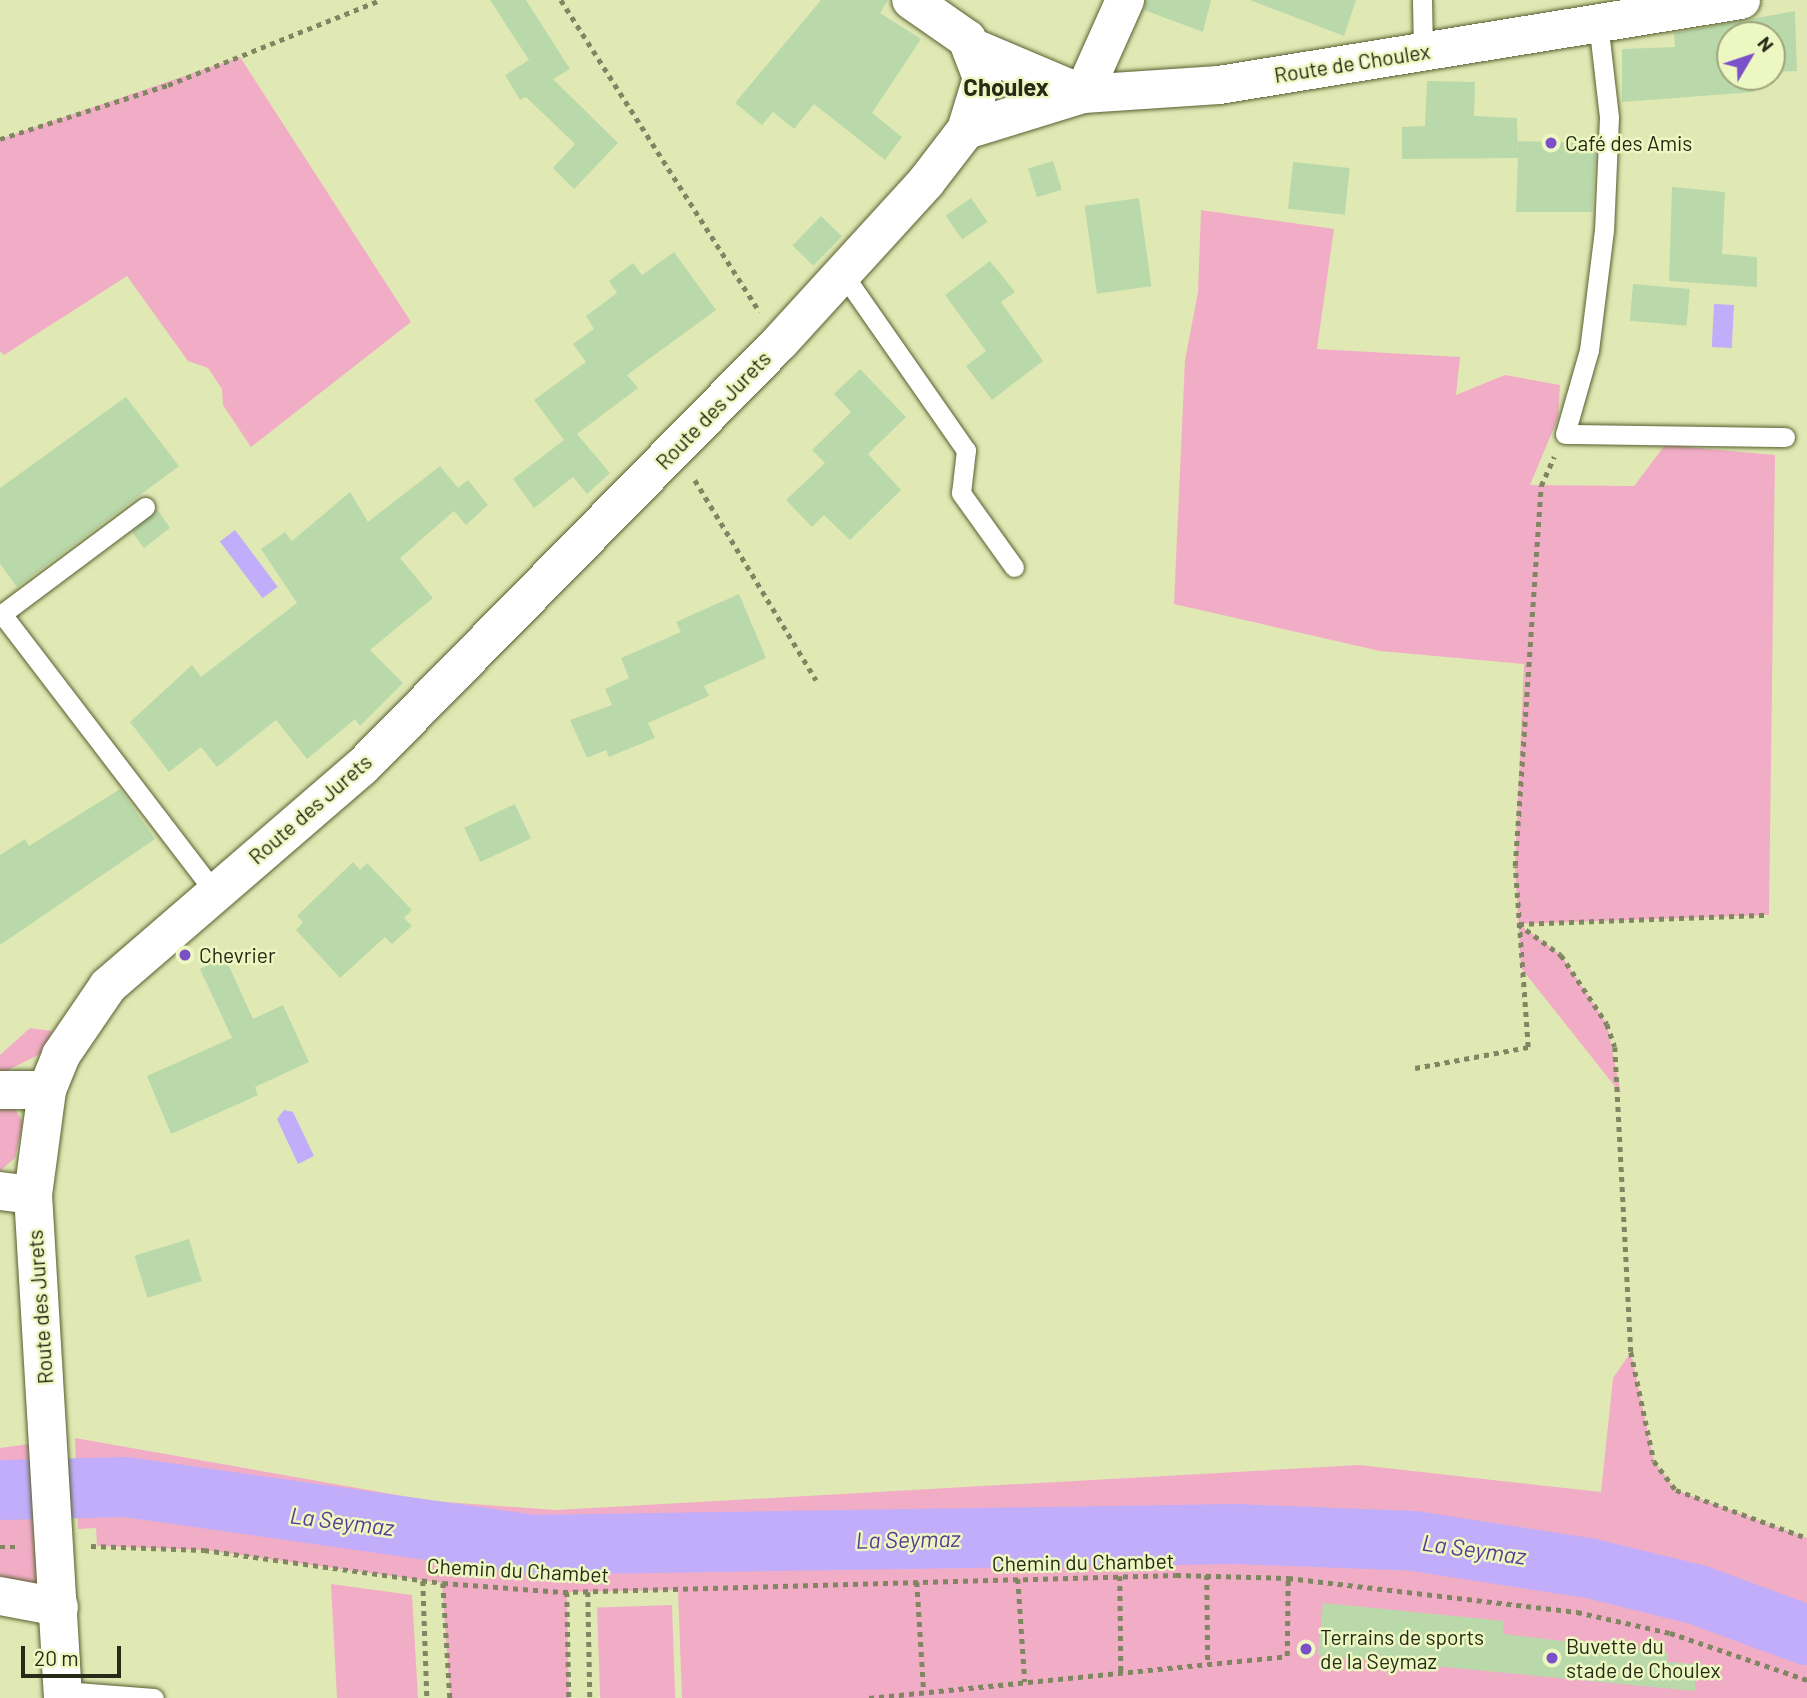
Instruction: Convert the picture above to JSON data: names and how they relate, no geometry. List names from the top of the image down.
{
  "streets": {
    "street": ["Route de Choulex", "Route des Jurets"],
    "path": ["Chemin du Chambet"]
  },
  "crossings": [
    ["Route de Choulex", "Route des Jurets"],
    ["Route des Jurets", "Chemin du Chambet"]
  ],
  "districts": ["Choulex"],
  "water": ["La Seymaz"],
  "places": [
    "Café des Amis",
    "Chevrier",
    "Terrains de sports de la Seymaz",
    "Buvette du stade de Choulex"
  ],
  "scale_bar": "20 m",
  "north": "top right"
}
